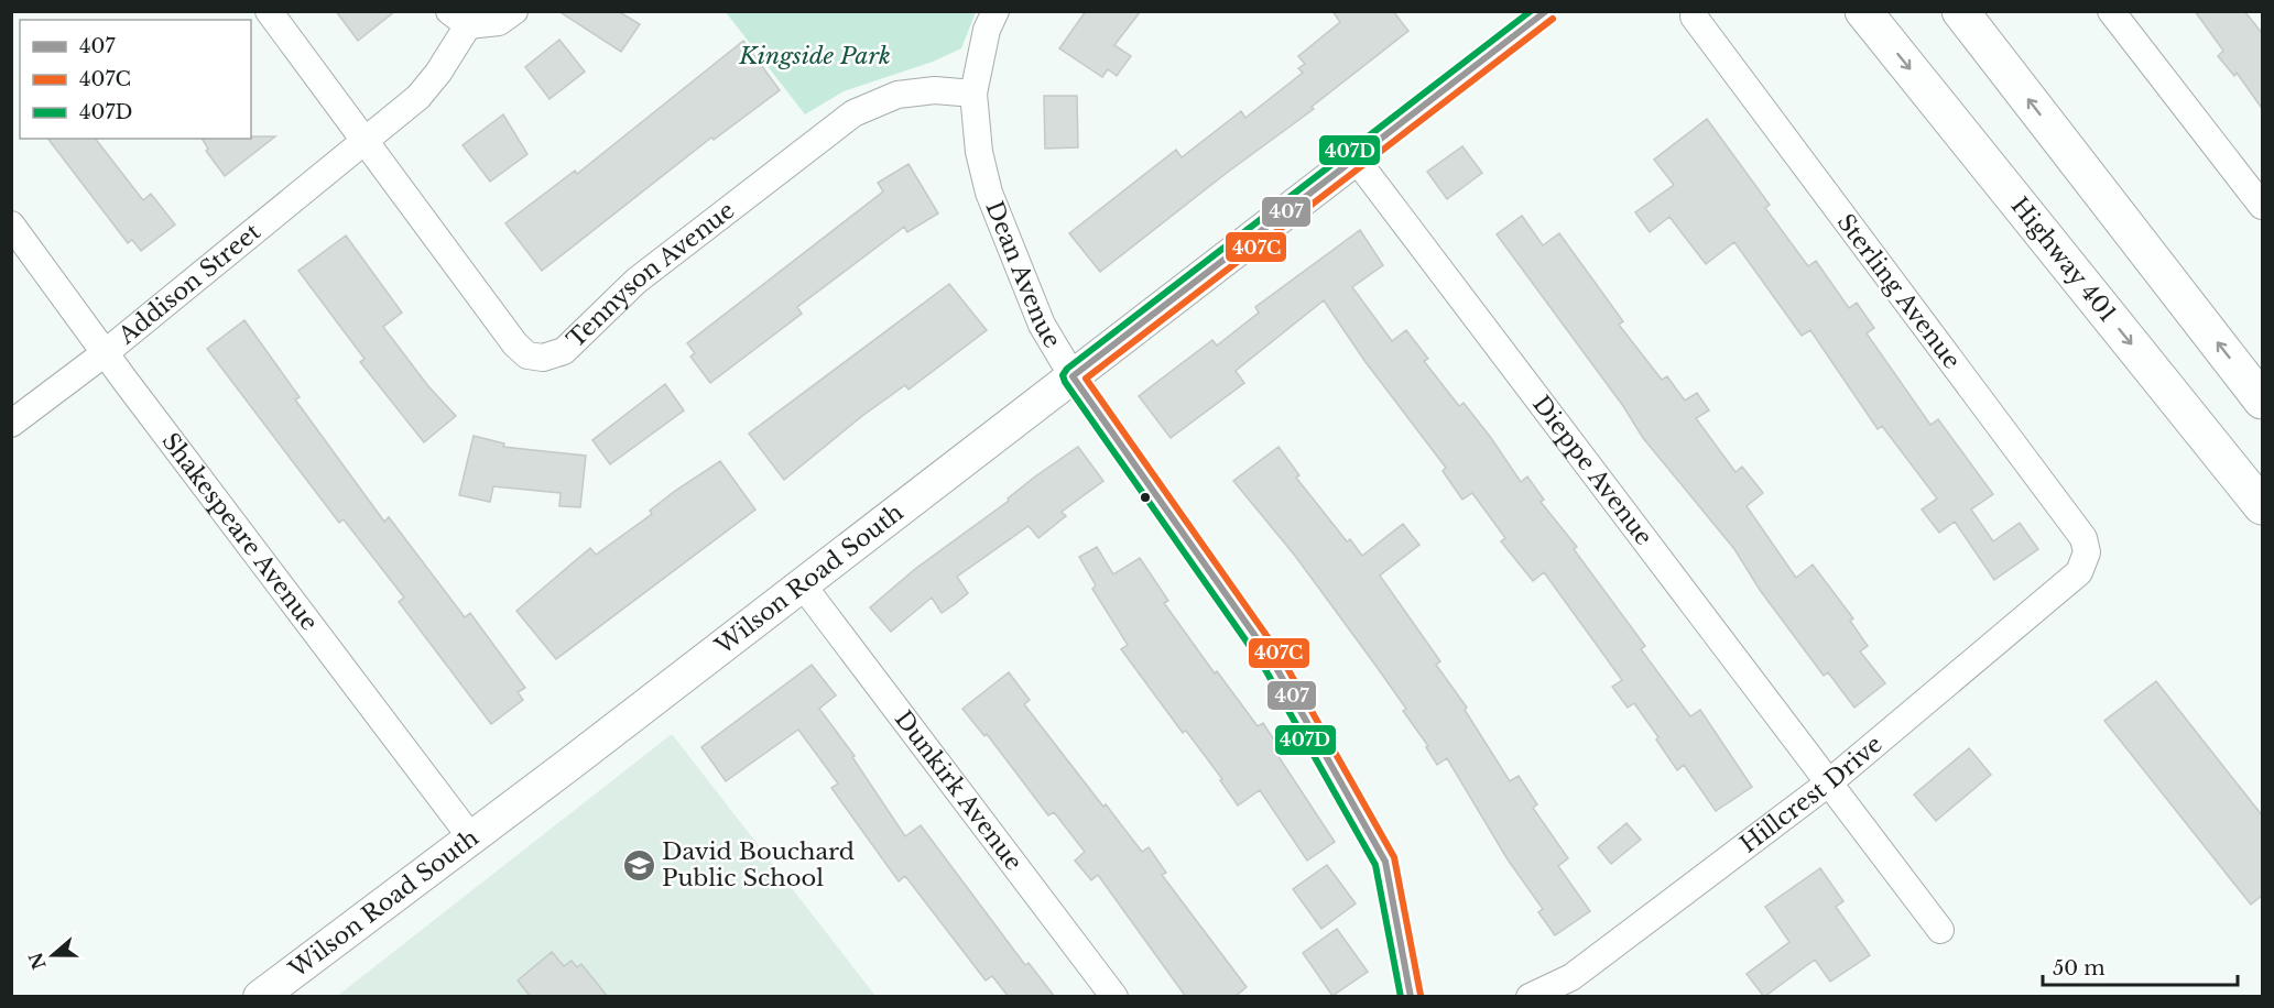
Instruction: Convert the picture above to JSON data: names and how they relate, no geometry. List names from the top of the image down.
{
  "streets": {
    "highway": ["Highway 401"],
    "main road": ["Wilson Road South"],
    "street": [
      "Dean Avenue",
      "Tennyson Avenue",
      "Addison Street",
      "Sterling Avenue",
      "Dieppe Avenue",
      "Shakespeare Avenue",
      "Dunkirk Avenue",
      "Hillcrest Drive"
    ]
  },
  "crossings": [
    ["Dean Avenue", "Tennyson Avenue"],
    ["Dean Avenue", "Wilson Road South"],
    ["Tennyson Avenue", "Addison Street"],
    ["Addison Street", "Shakespeare Avenue"],
    ["Sterling Avenue", "Hillcrest Drive"],
    ["Dieppe Avenue", "Wilson Road South"],
    ["Dieppe Avenue", "Hillcrest Drive"],
    ["Shakespeare Avenue", "Wilson Road South"],
    ["Wilson Road South", "Dunkirk Avenue"]
  ],
  "parks": ["Kingside Park"],
  "places": {
    "school or university": ["David Bouchard Public School"]
  },
  "lines": ["transit line 407", "transit line 407D", "transit line 407C"],
  "legend": ["407", "407C", "407D"],
  "scale_bar": "50 m",
  "north": "left"
}
